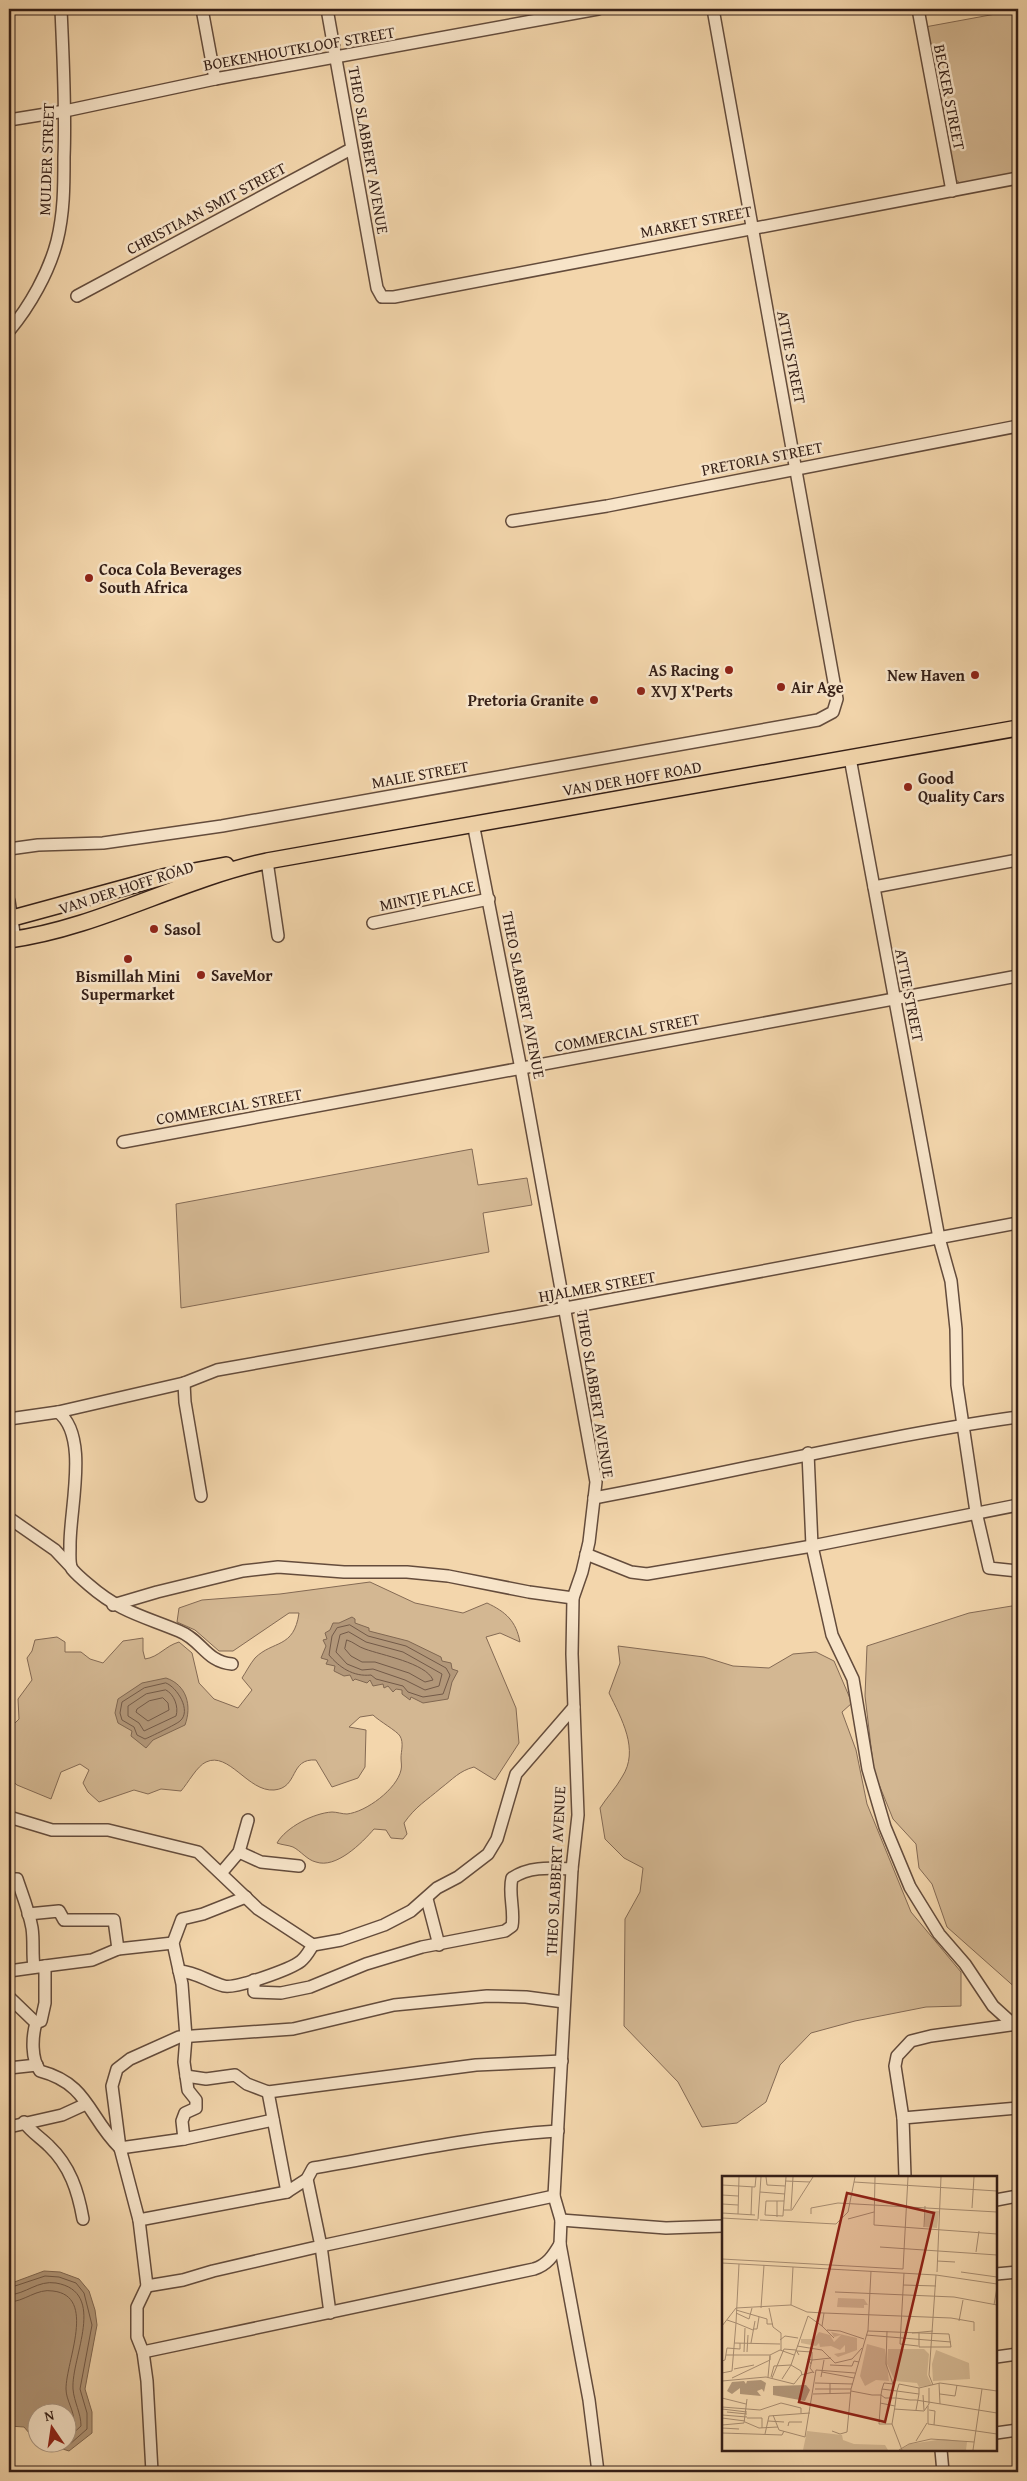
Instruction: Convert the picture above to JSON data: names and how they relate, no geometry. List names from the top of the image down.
{
  "streets": {
    "main road": ["VAN DER HOFF ROAD"],
    "street": [
      "BOEKENHOUTKLOOF STREET",
      "BECKER STREET",
      "THEO SLABBERT AVENUE",
      "MULDER STREET",
      "CHRISTIAAN SMIT STREET",
      "MARKET STREET",
      "ATTIE STREET",
      "PRETORIA STREET",
      "MALIE STREET",
      "MINTJE PLACE",
      "COMMERCIAL STREET",
      "HJALMER STREET"
    ]
  },
  "crossings": [
    ["BOEKENHOUTKLOOF STREET", "THEO SLABBERT AVENUE"],
    ["BOEKENHOUTKLOOF STREET", "MULDER STREET"],
    ["BECKER STREET", "MARKET STREET"],
    ["THEO SLABBERT AVENUE", "CHRISTIAAN SMIT STREET"],
    ["THEO SLABBERT AVENUE", "MARKET STREET"],
    ["THEO SLABBERT AVENUE", "VAN DER HOFF ROAD"],
    ["THEO SLABBERT AVENUE", "MINTJE PLACE"],
    ["THEO SLABBERT AVENUE", "COMMERCIAL STREET"],
    ["THEO SLABBERT AVENUE", "HJALMER STREET"],
    ["MARKET STREET", "ATTIE STREET"],
    ["ATTIE STREET", "PRETORIA STREET"],
    ["ATTIE STREET", "MALIE STREET"],
    ["ATTIE STREET", "VAN DER HOFF ROAD"],
    ["ATTIE STREET", "COMMERCIAL STREET"],
    ["ATTIE STREET", "HJALMER STREET"]
  ],
  "places": [
    "Coca Cola Beverages South Africa",
    "AS Racing",
    "New Haven",
    "Air Age",
    "XVJ X'Perts",
    "Pretoria Granite",
    "Good Quality Cars",
    "Sasol",
    "Bismillah Mini Supermarket",
    "SaveMor"
  ],
  "north": "top"
}
